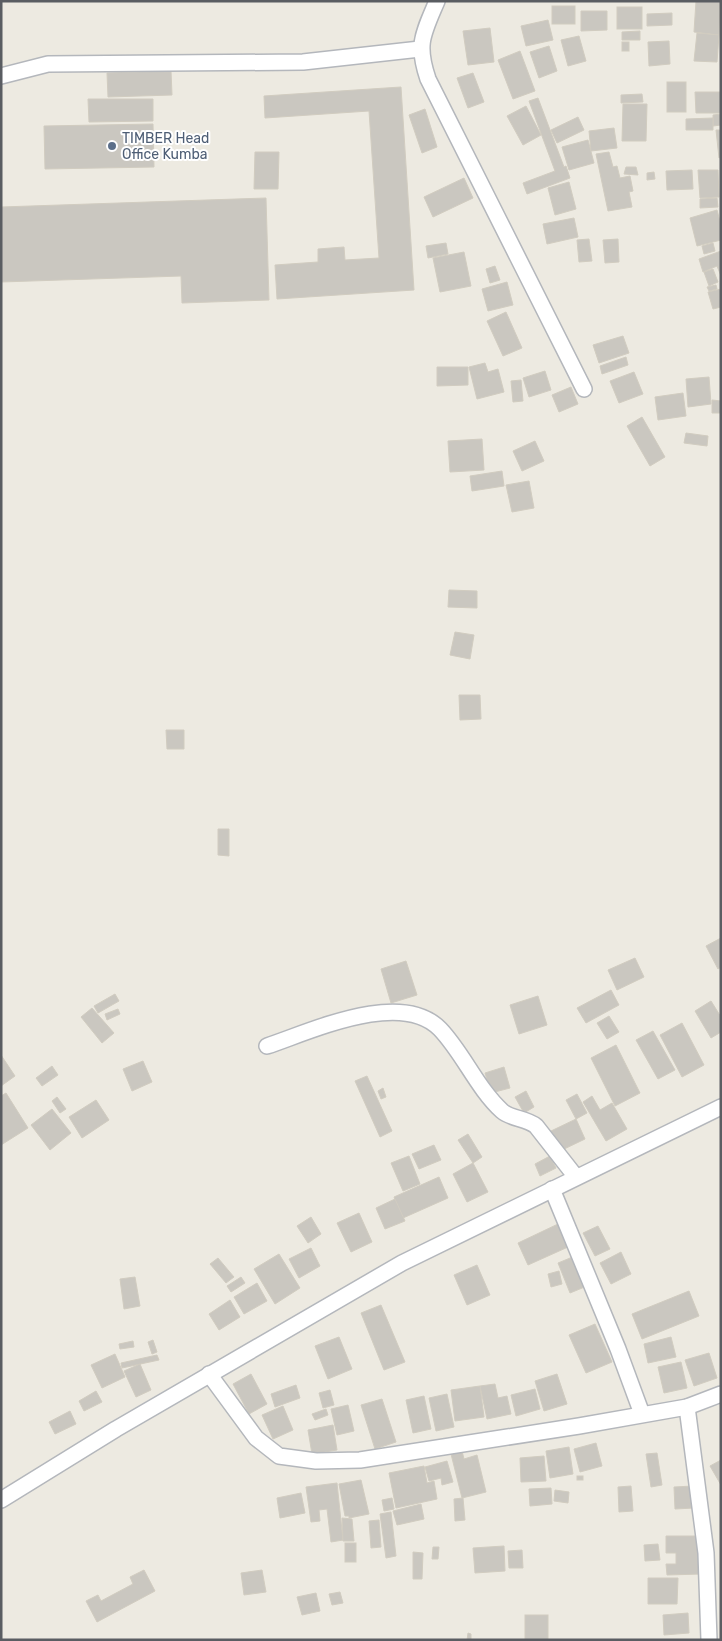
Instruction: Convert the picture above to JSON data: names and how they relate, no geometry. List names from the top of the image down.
{
  "places": ["TIMBER Head Office Kumba"]
}
